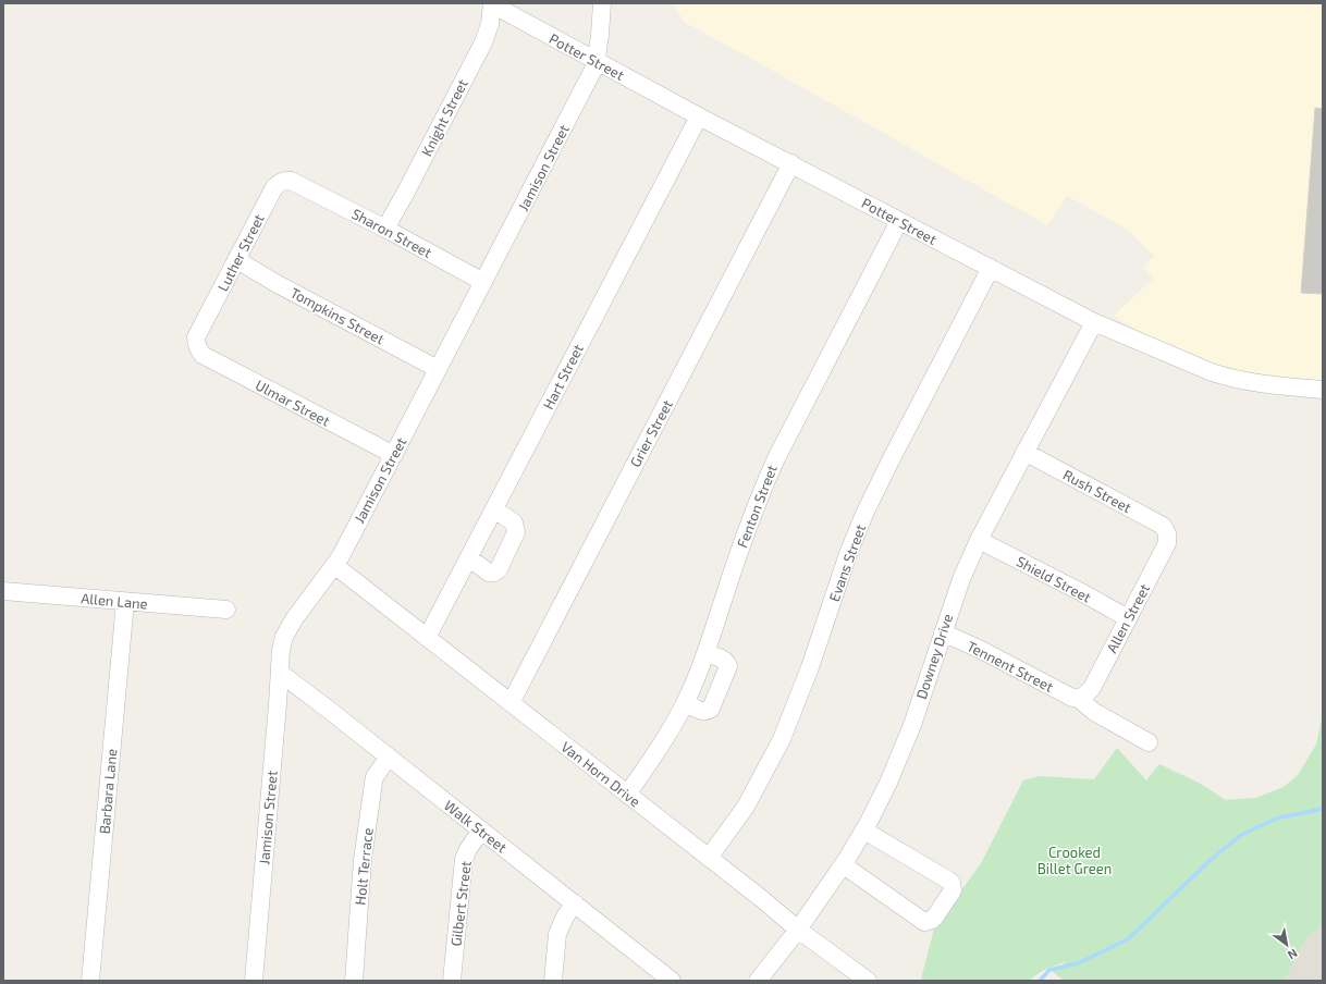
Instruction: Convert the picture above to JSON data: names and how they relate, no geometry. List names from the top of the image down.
{
  "streets": {
    "street": [
      "Potter Street",
      "Knight Street",
      "Jamison Street",
      "Sharon Street",
      "Luther Street",
      "Tompkins Street",
      "Hart Street",
      "Ulmar Street",
      "Grier Street",
      "Rush Street",
      "Fenton Street",
      "Evans Street",
      "Shield Street",
      "Allen Lane",
      "Allen Street",
      "Downey Drive",
      "Tennent Street",
      "Van Horn Drive",
      "Barbara Lane",
      "Walk Street",
      "Holt Terrace",
      "Gilbert Street"
    ]
  },
  "crossings": [
    ["Potter Street", "Knight Street"],
    ["Potter Street", "Jamison Street"],
    ["Potter Street", "Hart Street"],
    ["Potter Street", "Grier Street"],
    ["Potter Street", "Fenton Street"],
    ["Potter Street", "Evans Street"],
    ["Potter Street", "Downey Drive"],
    ["Knight Street", "Sharon Street"],
    ["Jamison Street", "Sharon Street"],
    ["Jamison Street", "Tompkins Street"],
    ["Jamison Street", "Ulmar Street"],
    ["Jamison Street", "Van Horn Drive"],
    ["Jamison Street", "Walk Street"],
    ["Sharon Street", "Luther Street"],
    ["Luther Street", "Tompkins Street"],
    ["Luther Street", "Ulmar Street"],
    ["Hart Street", "Van Horn Drive"],
    ["Grier Street", "Van Horn Drive"],
    ["Rush Street", "Allen Street"],
    ["Rush Street", "Downey Drive"],
    ["Fenton Street", "Van Horn Drive"],
    ["Evans Street", "Van Horn Drive"],
    ["Shield Street", "Allen Street"],
    ["Shield Street", "Downey Drive"],
    ["Allen Lane", "Barbara Lane"],
    ["Allen Street", "Tennent Street"],
    ["Downey Drive", "Tennent Street"],
    ["Downey Drive", "Van Horn Drive"],
    ["Walk Street", "Holt Terrace"],
    ["Walk Street", "Gilbert Street"]
  ],
  "parks": ["Crooked Billet Green"],
  "north": "bottom right"
}
